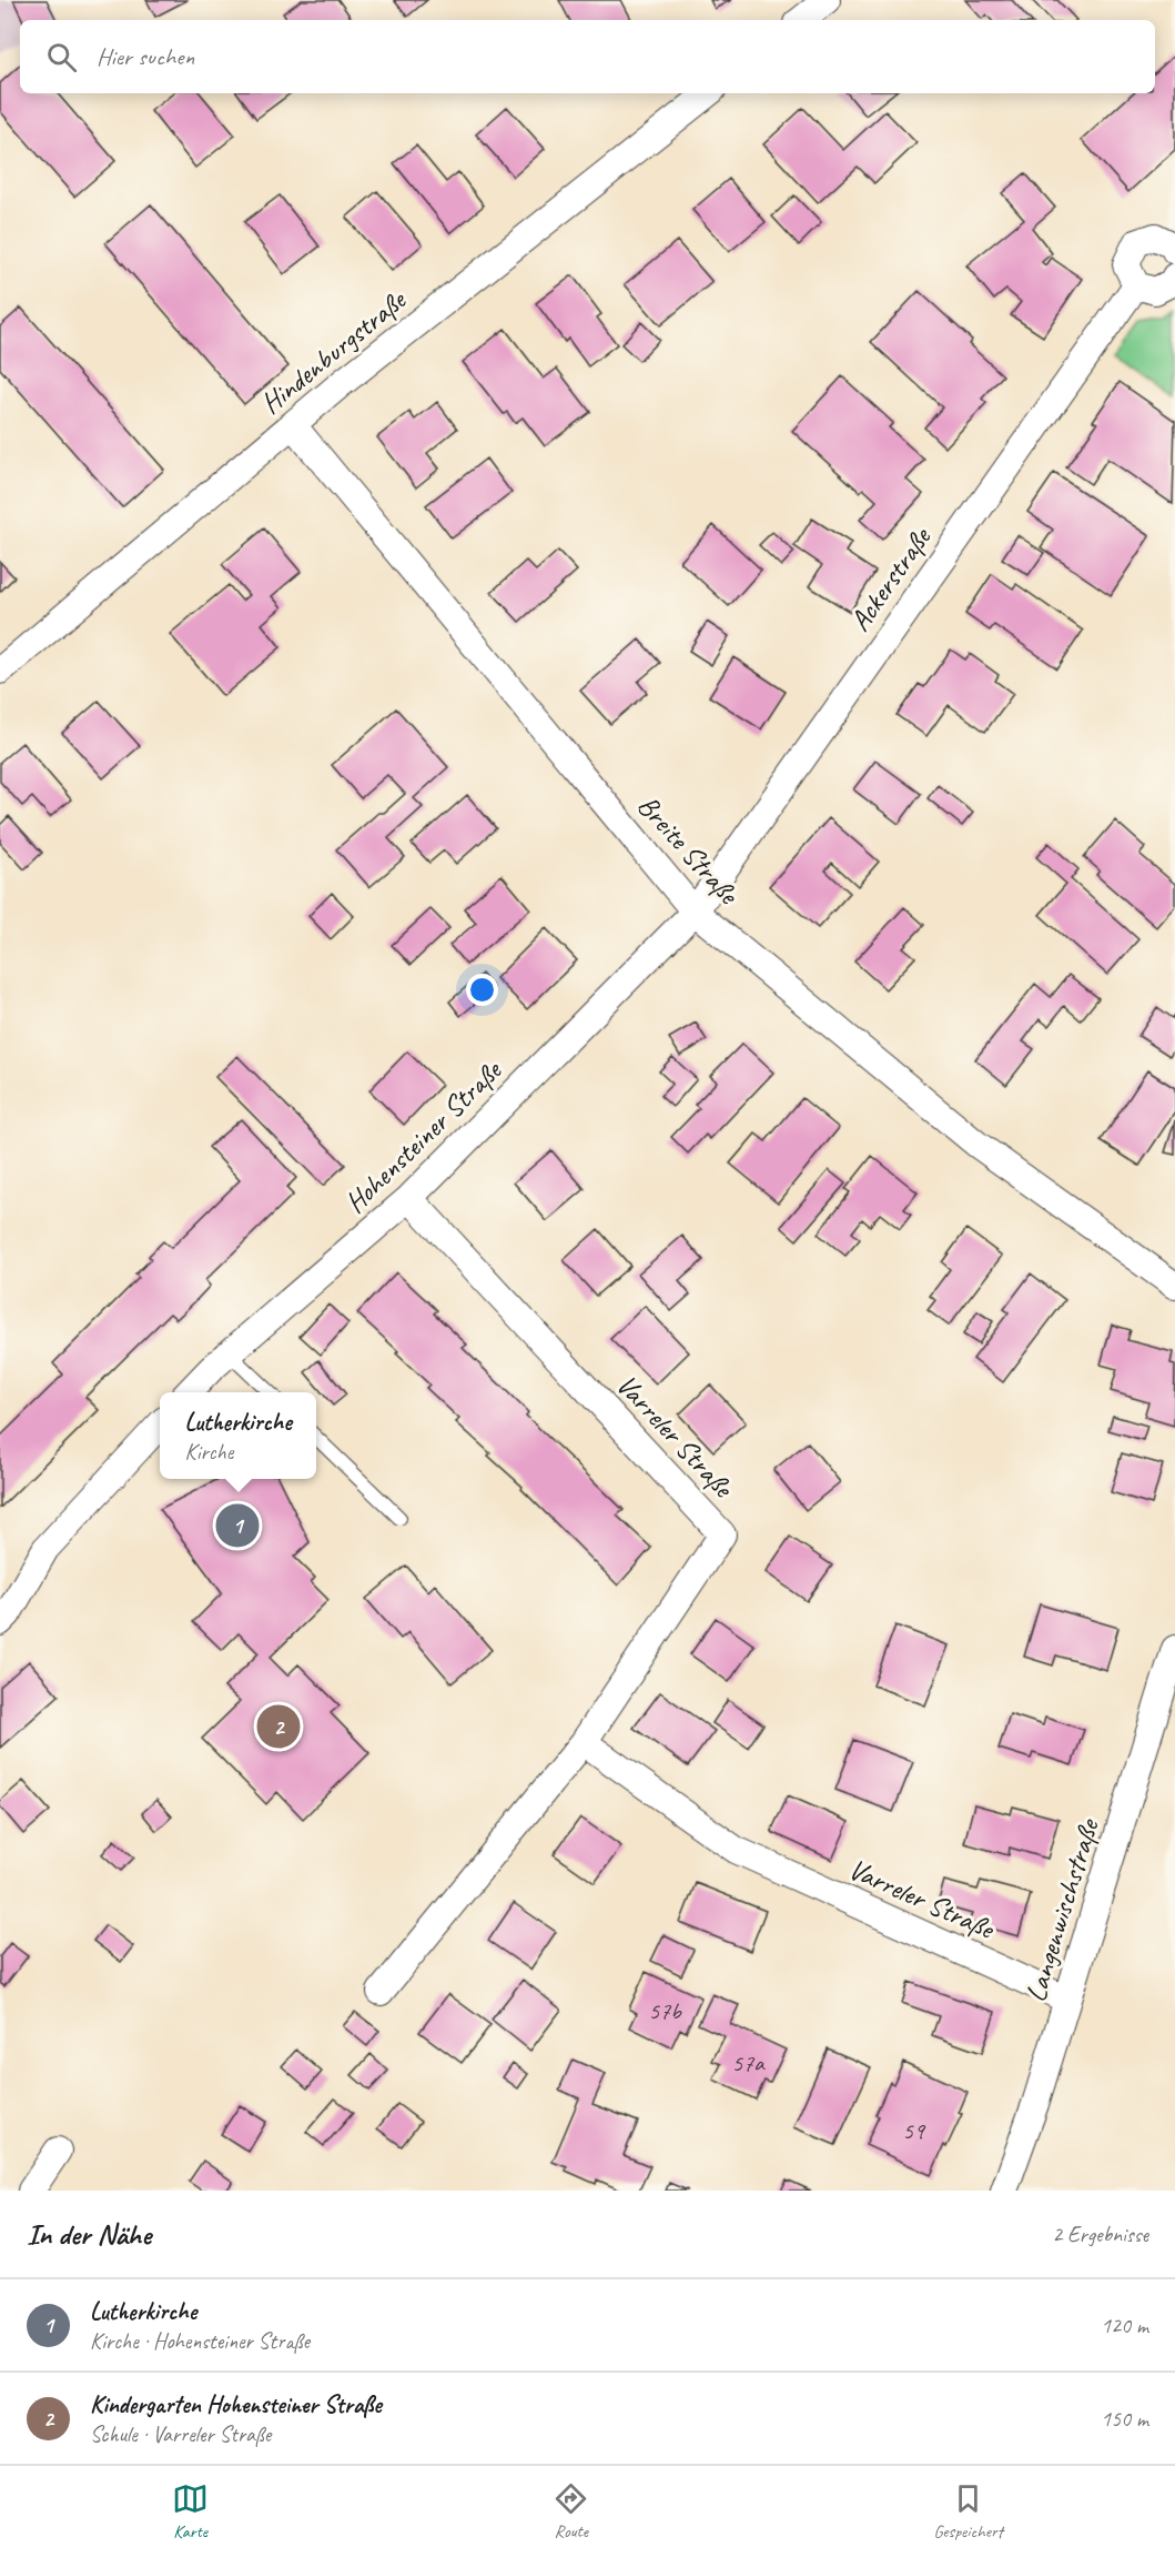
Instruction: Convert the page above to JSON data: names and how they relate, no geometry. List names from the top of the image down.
{
  "streets": {
    "street": [
      "Hindenburgstraße",
      "Ackerstraße",
      "Breite Straße",
      "Hohensteiner Straße",
      "Varreler Straße",
      "Langenwischstraße"
    ]
  },
  "crossings": [
    ["Hindenburgstraße", "Breite Straße"],
    ["Ackerstraße", "Breite Straße"],
    ["Ackerstraße", "Hohensteiner Straße"],
    ["Breite Straße", "Hohensteiner Straße"],
    ["Hohensteiner Straße", "Varreler Straße"],
    ["Varreler Straße", "Langenwischstraße"]
  ],
  "house_numbers": ["57b", "57a", "59"],
  "page": {
    "search": "Hier suchen",
    "popup": ["Lutherkirche", "Kirche"],
    "pins": ["1", "2"],
    "heading": ["In der Nähe", "2 Ergebnisse"],
    "list": [
      {
        "mark": "1",
        "name": "Lutherkirche",
        "note": "Kirche · Hohensteiner Straße",
        "value": "120 m"
      },
      {
        "mark": "2",
        "name": "Kindergarten Hohensteiner Straße",
        "note": "Schule · Varreler Straße",
        "value": "150 m"
      }
    ],
    "nav": ["Karte", "Route", "Gespeichert"]
  }
}
